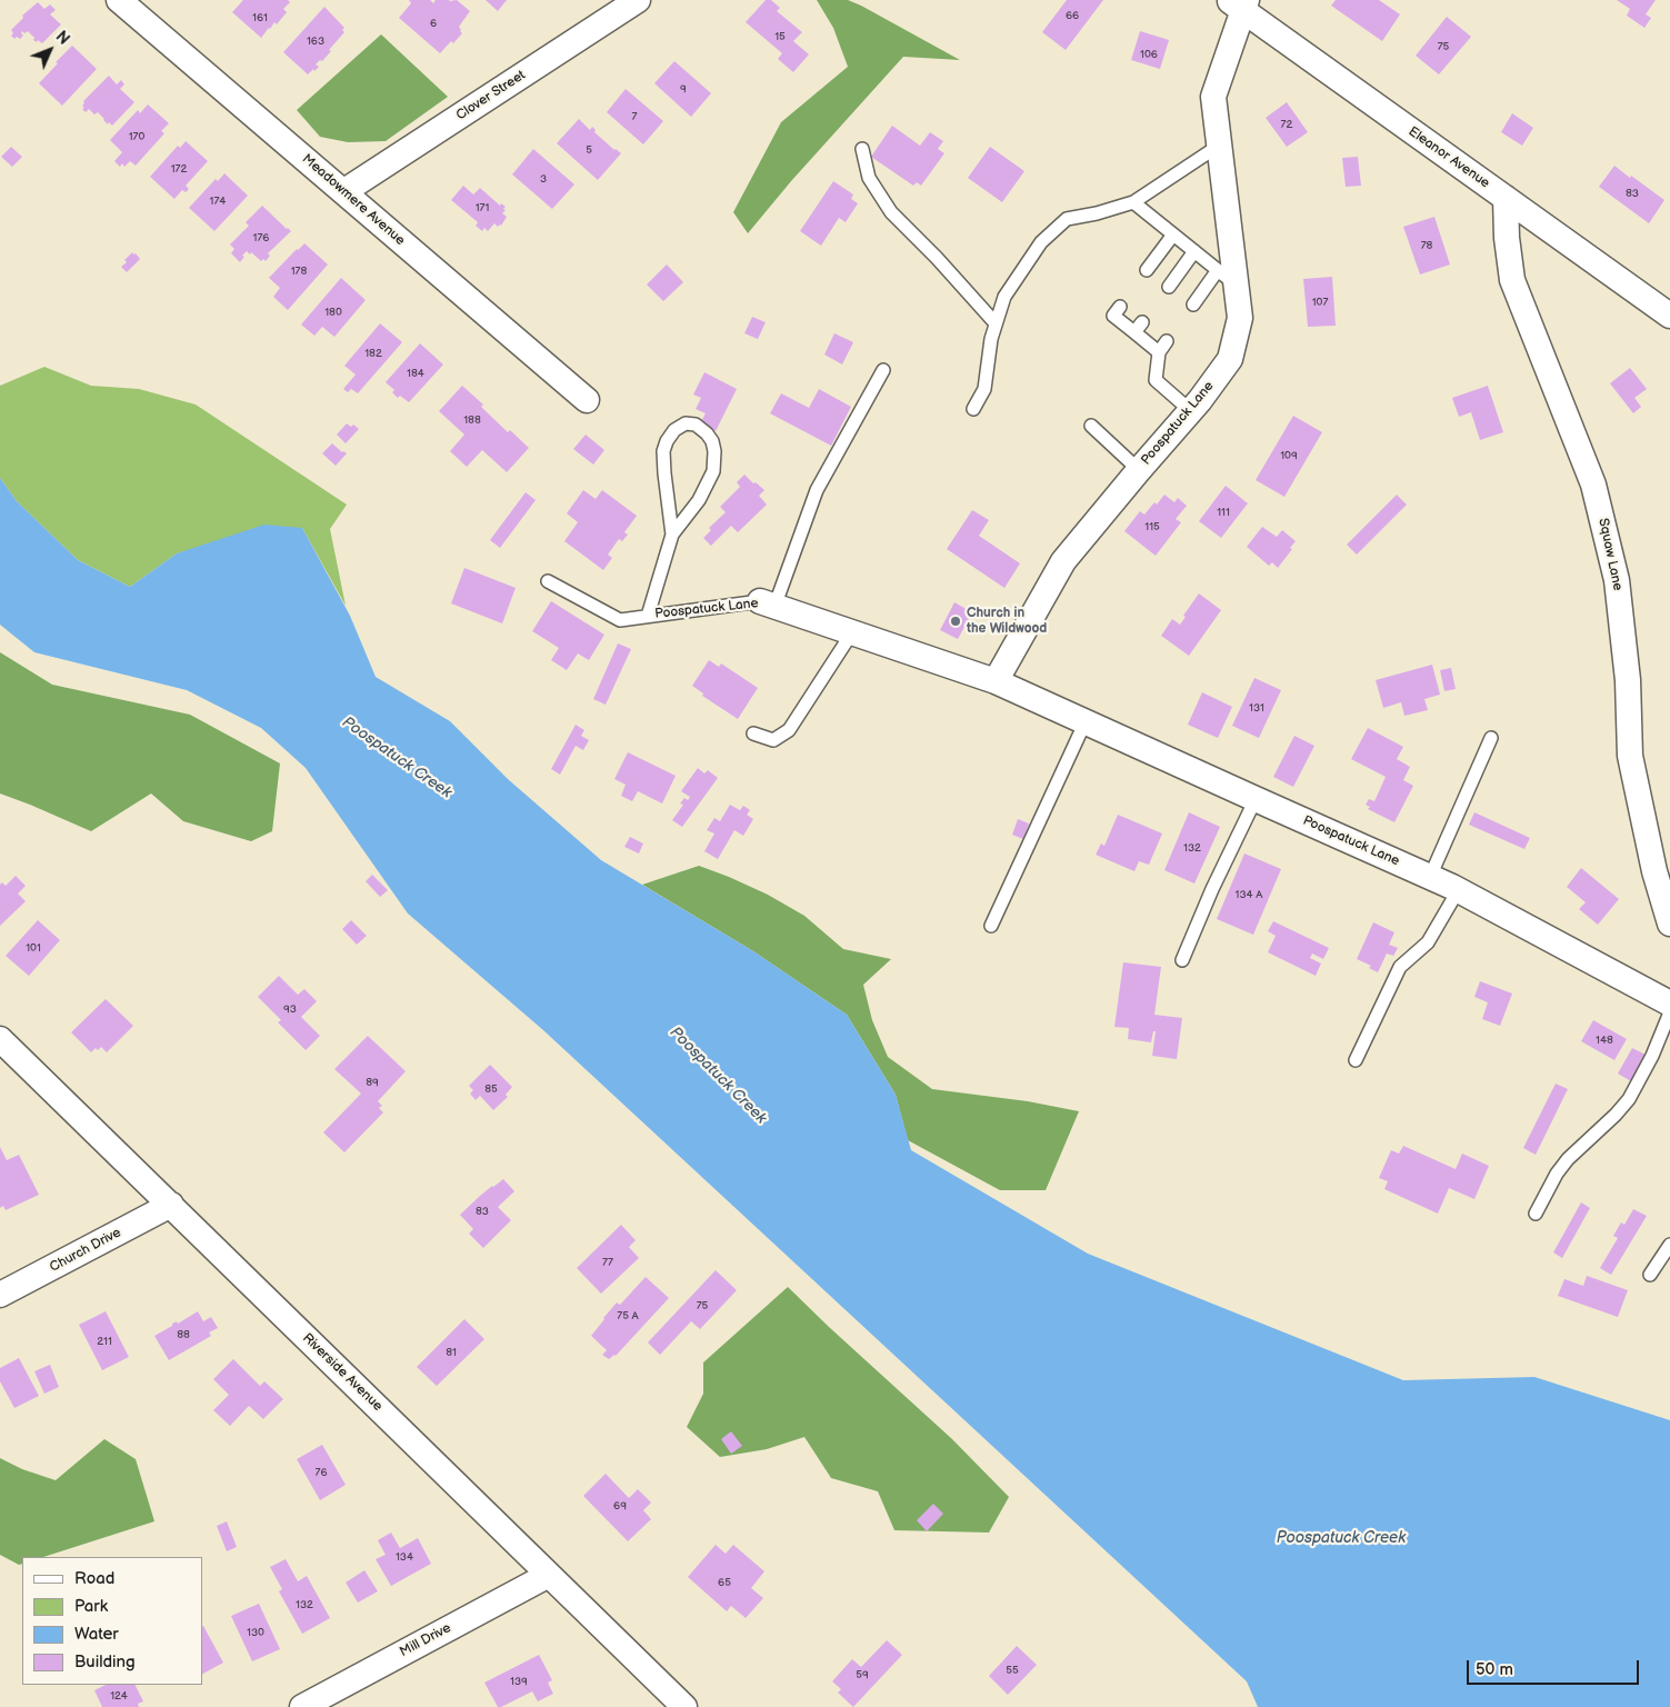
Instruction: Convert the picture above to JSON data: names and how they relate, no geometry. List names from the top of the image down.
{
  "streets": {
    "street": [
      "Clover Street",
      "Eleanor Avenue",
      "Meadowmere Avenue",
      "Poospatuck Lane",
      "Squaw Lane",
      "Church Drive",
      "Riverside Avenue",
      "Mill Drive"
    ]
  },
  "crossings": [
    ["Clover Street", "Meadowmere Avenue"],
    ["Eleanor Avenue", "Poospatuck Lane"],
    ["Eleanor Avenue", "Squaw Lane"],
    ["Church Drive", "Riverside Avenue"],
    ["Riverside Avenue", "Mill Drive"]
  ],
  "water": ["Poospatuck Creek"],
  "places": ["Church in the Wildwood"],
  "house_numbers": [
    "66",
    "161",
    "6",
    "15",
    "163",
    "75",
    "106",
    "9",
    "7",
    "72",
    "170",
    "5",
    "172",
    "3",
    "83",
    "174",
    "171",
    "176",
    "78",
    "178",
    "107",
    "180",
    "182",
    "184",
    "188",
    "109",
    "111",
    "115",
    "131",
    "132",
    "134 A",
    "101",
    "93",
    "148",
    "89",
    "85",
    "83",
    "77",
    "75",
    "75 A",
    "88",
    "211",
    "81",
    "76",
    "69",
    "134",
    "65",
    "132",
    "130",
    "55",
    "59",
    "139",
    "124"
  ],
  "legend": [
    "Road",
    "Park",
    "Water",
    "Building"
  ],
  "scale_bar": "50 m",
  "north": "top right"
}
